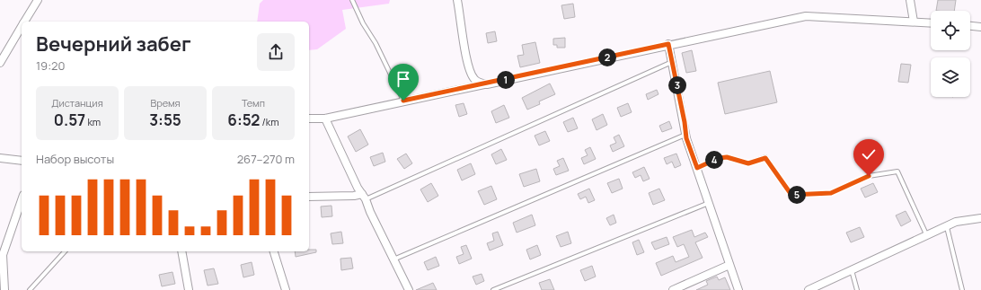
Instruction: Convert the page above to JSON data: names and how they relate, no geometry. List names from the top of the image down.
{
  "page": {
    "heading": ["Вечерний забег", "19:20"],
    "pins": [
      "2",
      "1",
      "3",
      "4",
      "5"
    ],
    "stats": [
      ["Дистанция", "0.57 km"],
      ["Время", "3:55"],
      ["Темп", "6:52 /km"]
    ],
    "chart": ["Набор высоты", "267–270 m"]
  }
}
